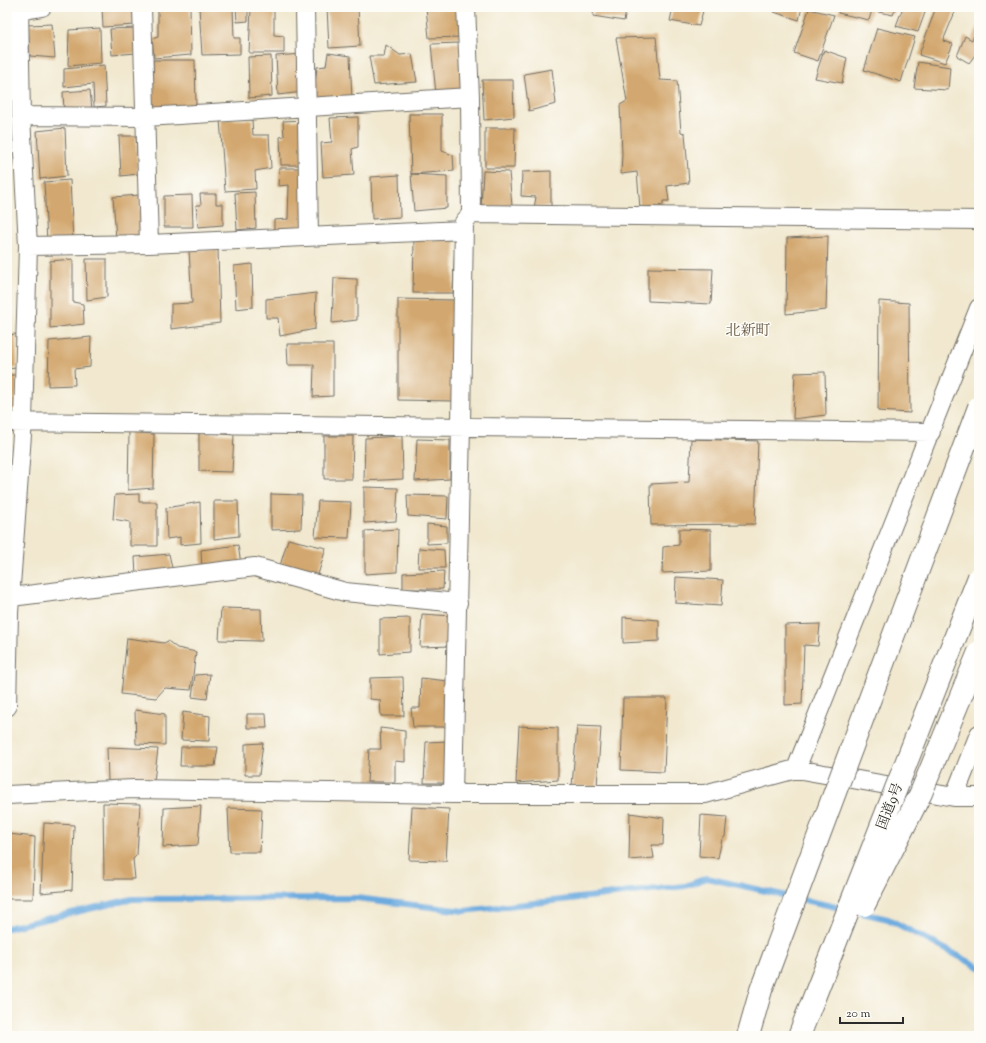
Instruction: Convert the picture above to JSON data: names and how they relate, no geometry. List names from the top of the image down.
{
  "streets": {
    "highway": ["国道9号"]
  },
  "districts": ["北新町"],
  "scale_bar": "20 m"
}
